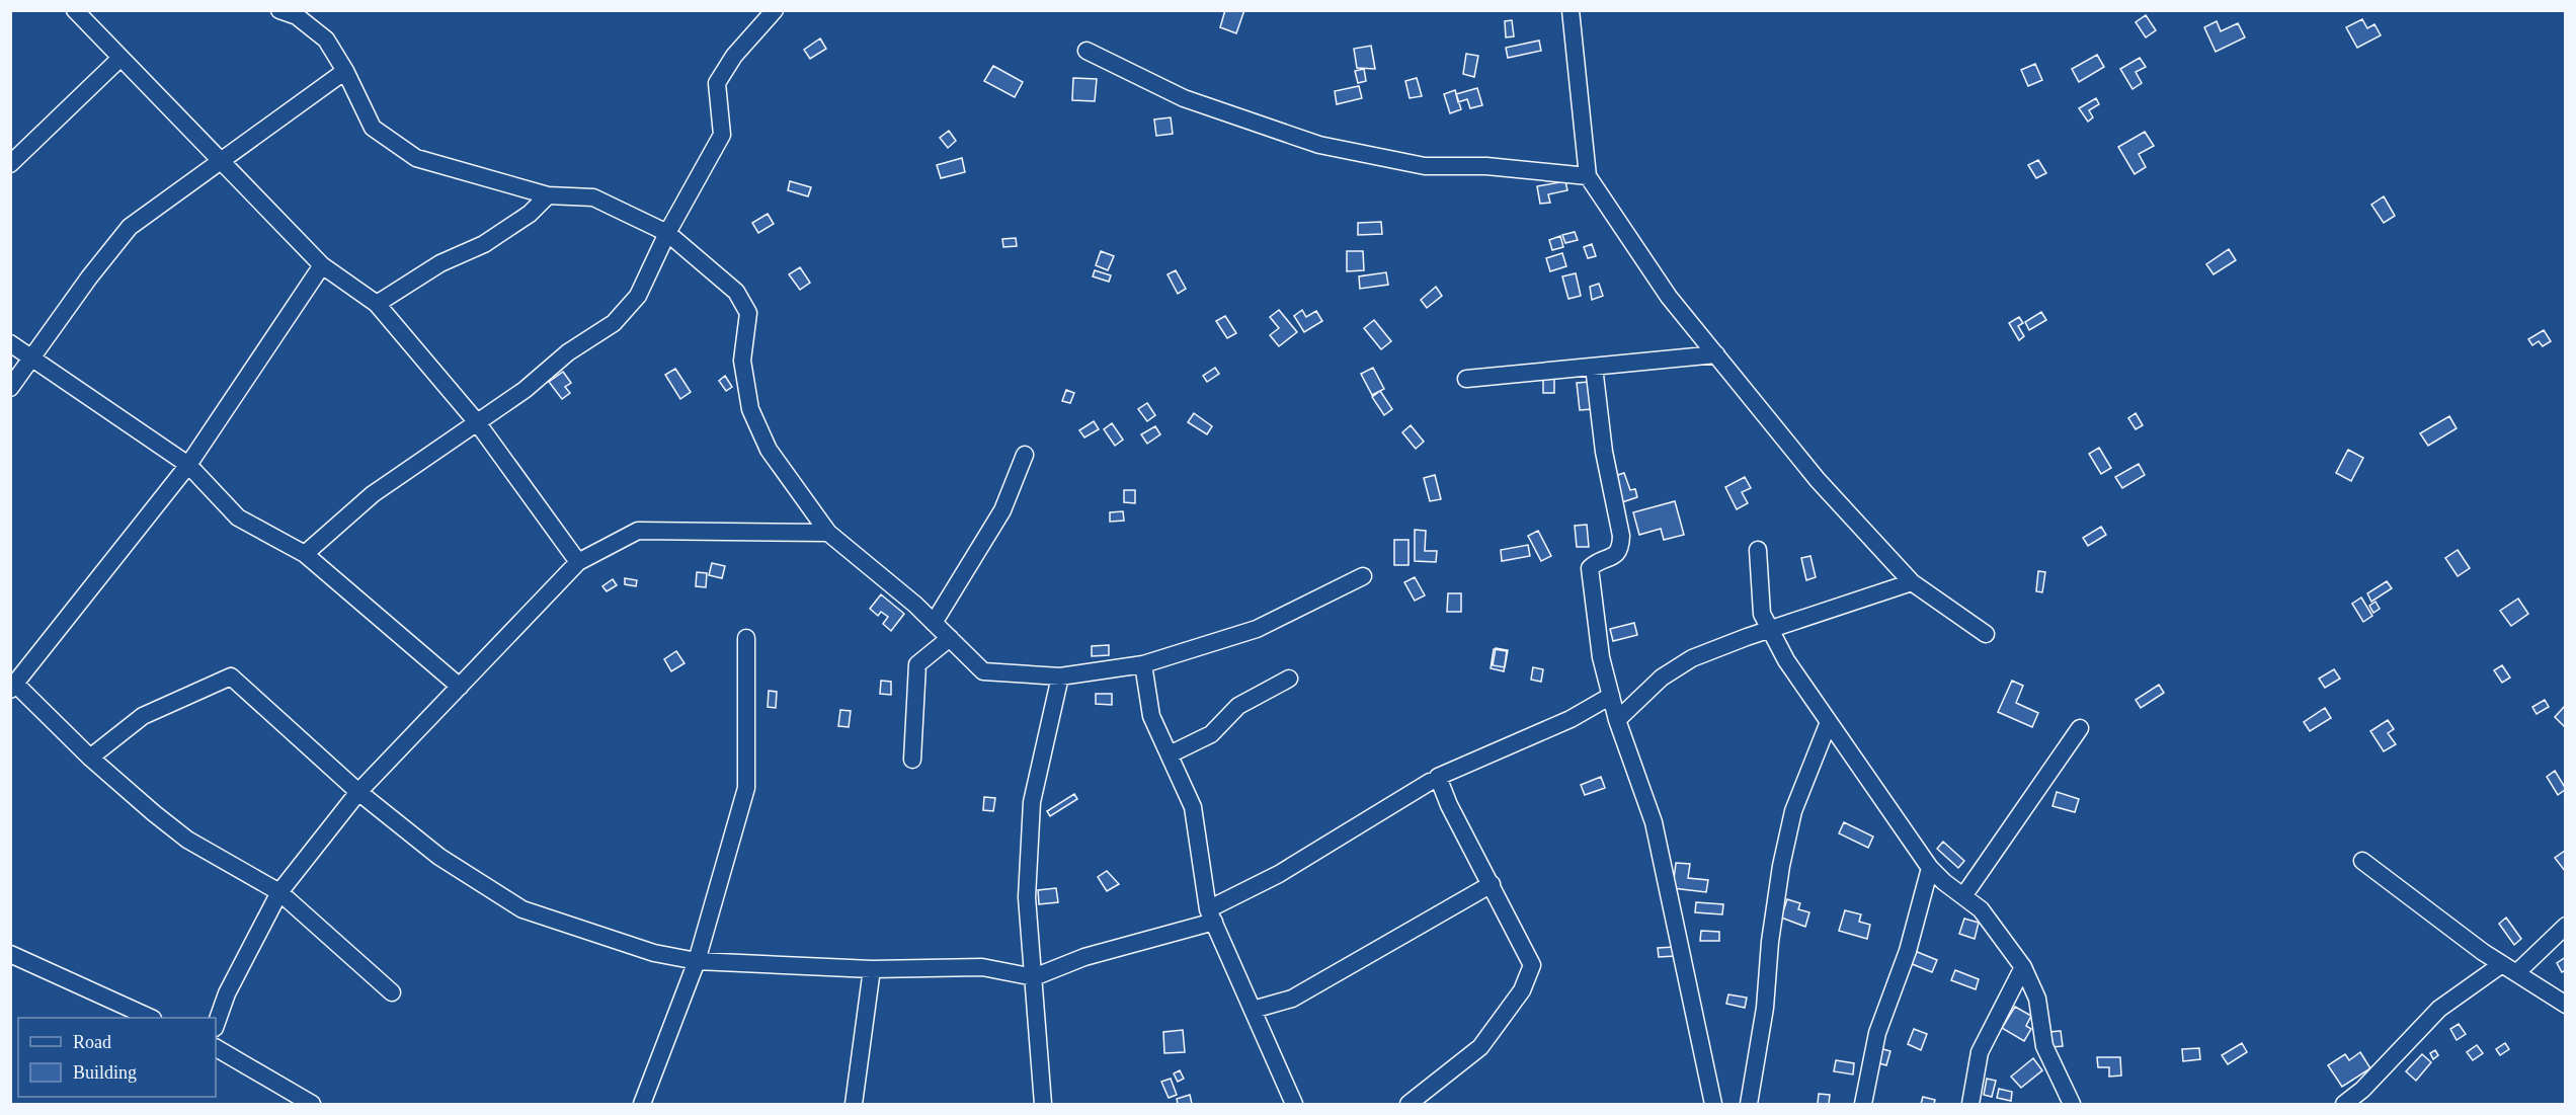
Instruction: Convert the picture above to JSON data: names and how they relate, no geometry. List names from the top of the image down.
{
  "legend": ["Road", "Building"]
}
